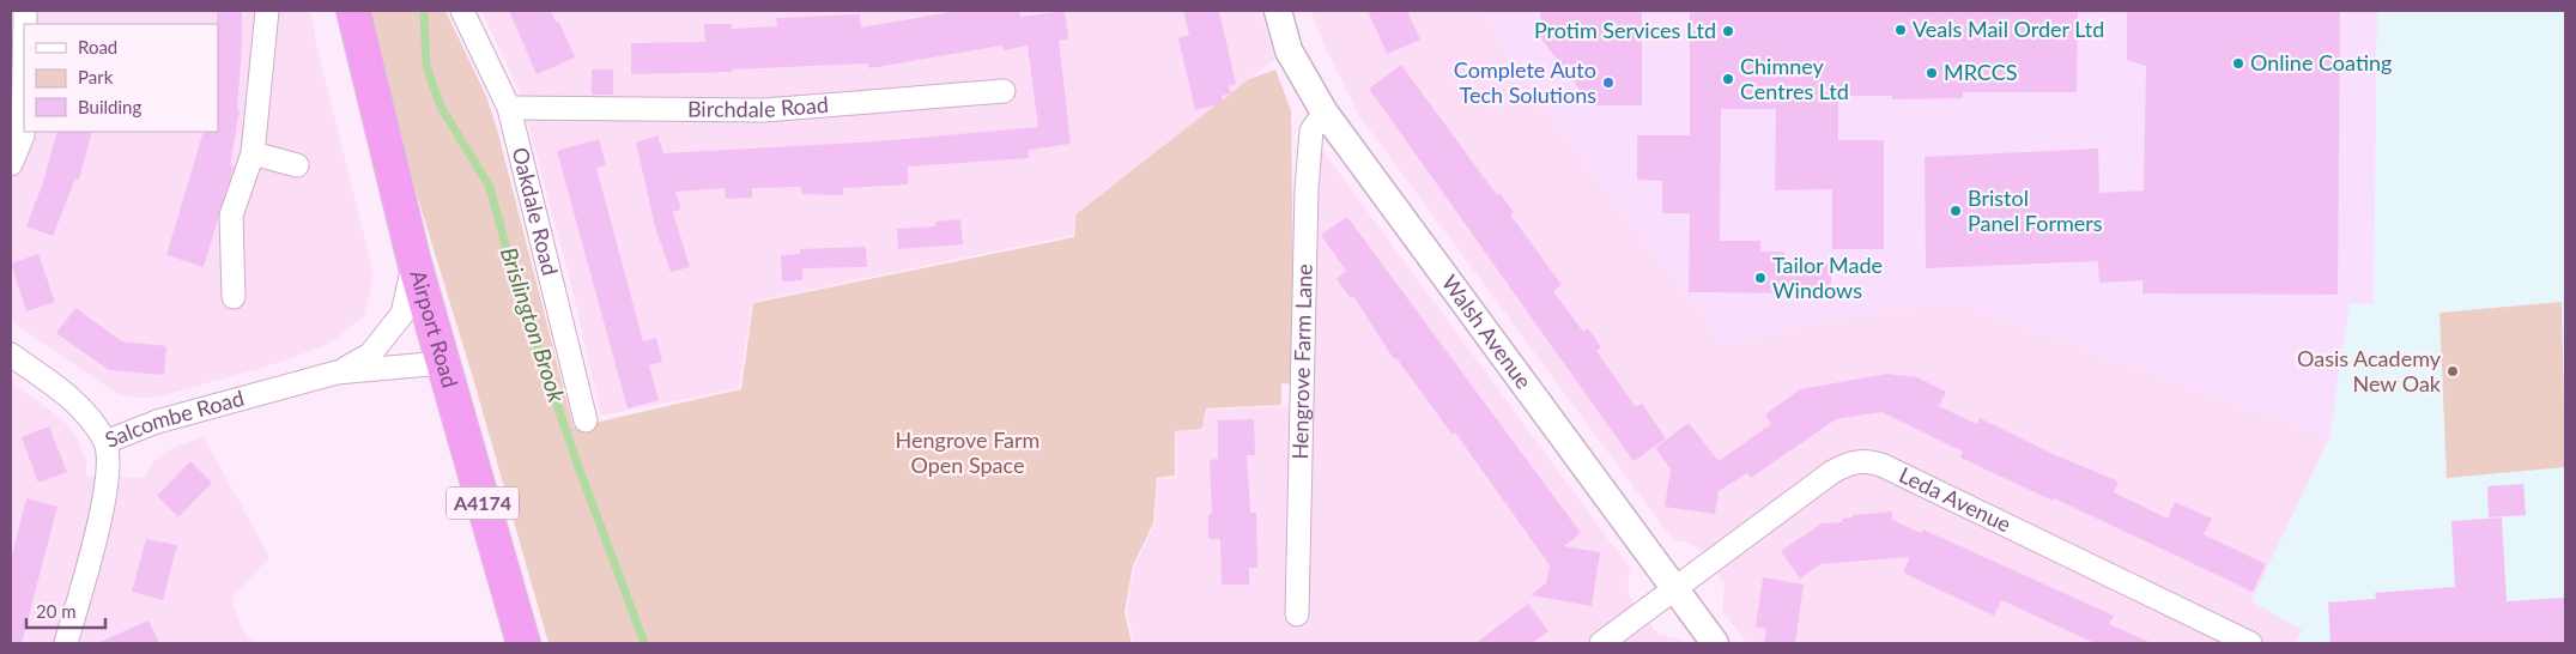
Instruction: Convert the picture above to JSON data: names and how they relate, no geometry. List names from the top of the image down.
{
  "streets": {
    "highway": ["Airport Road", "A4174"],
    "street": [
      "Birchdale Road",
      "Oakdale Road",
      "Walsh Avenue",
      "Hengrove Farm Lane",
      "Salcombe Road",
      "Leda Avenue"
    ]
  },
  "crossings": [
    ["Birchdale Road", "Oakdale Road"],
    ["Airport Road", "Salcombe Road"],
    ["Walsh Avenue", "Hengrove Farm Lane"],
    ["Walsh Avenue", "Leda Avenue"]
  ],
  "water": ["Brislington Brook"],
  "parks": ["Hengrove Farm Open Space"],
  "places": [
    "Veals Mail Order Ltd",
    "Protim Services Ltd",
    "Online Coating",
    "MRCCS",
    "Chimney Centres Ltd",
    "Complete Auto Tech Solutions",
    "Bristol Panel Formers",
    "Tailor Made Windows",
    "Oasis Academy New Oak"
  ],
  "legend": ["Road", "Park", "Building"],
  "scale_bar": "20 m"
}
